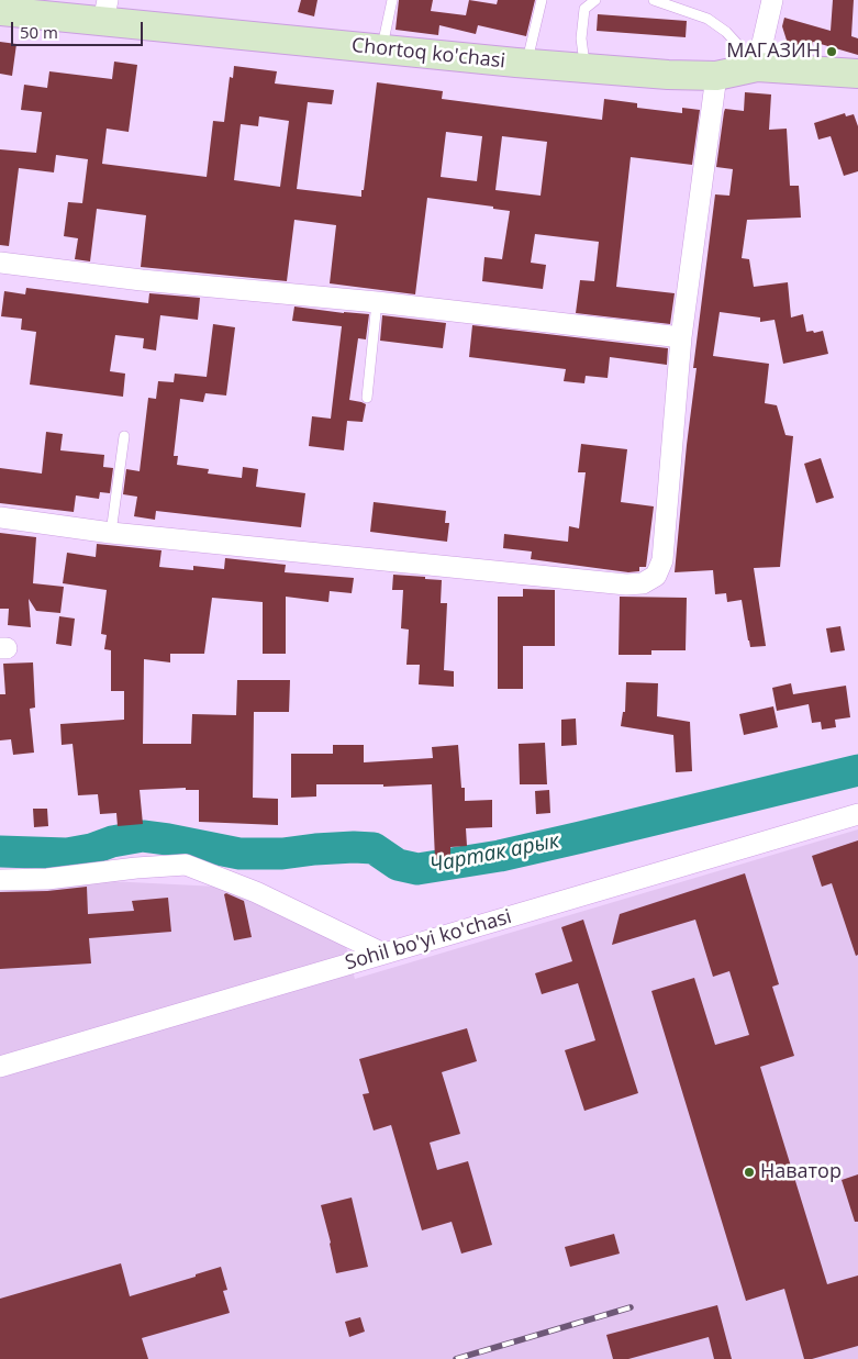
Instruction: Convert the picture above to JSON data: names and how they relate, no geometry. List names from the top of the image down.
{
  "streets": {
    "street": ["Chortoq ko'chasi", "Sohil bo'yi ko'chasi"]
  },
  "water": ["Чартак арык"],
  "places": ["МАГАЗИН", "Наватор"],
  "scale_bar": "50 m"
}
